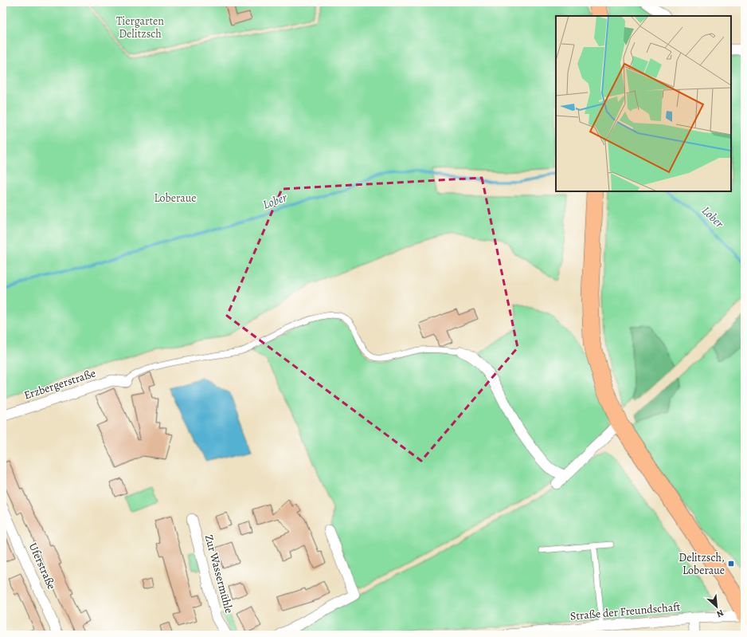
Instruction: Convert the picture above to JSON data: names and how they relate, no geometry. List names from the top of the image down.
{
  "streets": {
    "street": [
      "Erzbergerstraße",
      "Uferstraße",
      "Zur Wassermühle",
      "Straße der Freundschaft"
    ]
  },
  "water": ["Lober"],
  "parks": ["Tiergarten Delitzsch", "Loberaue"],
  "places": {
    "transit": ["Delitzsch, Loberaue"]
  },
  "north": "bottom right"
}
